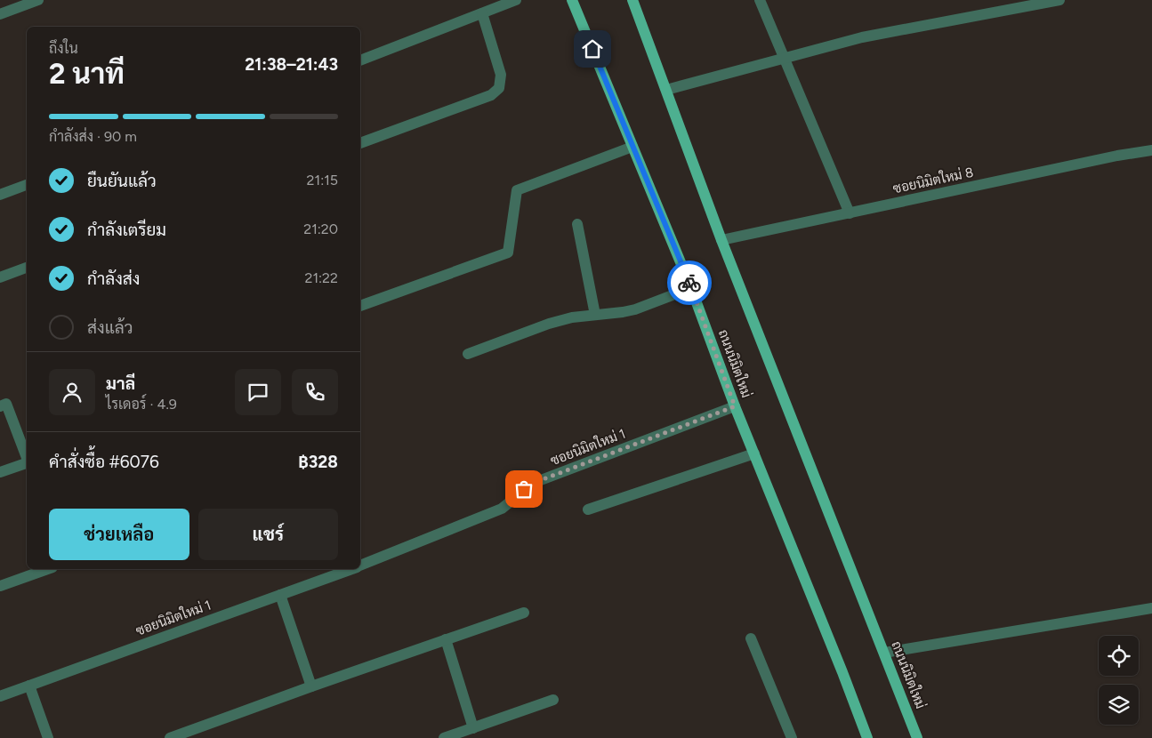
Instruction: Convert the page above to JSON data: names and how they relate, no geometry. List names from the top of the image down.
{
  "streets": {
    "main road": ["ถนนนิมิตใหม่"],
    "street": ["ซอยนิมิตใหม่ 8", "ซอยนิมิตใหม่ 1"]
  },
  "crossings": [
    ["ซอยนิมิตใหม่ 8", "ถนนนิมิตใหม่"],
    ["ถนนนิมิตใหม่", "ซอยนิมิตใหม่ 1"]
  ],
  "page": {
    "heading": ["2 นาที", "ถึงใน", "21:38–21:43"],
    "panel": [
      "มาลี",
      "ไรเดอร์ · 4.9",
      "คำสั่งซื้อ #6076",
      "฿328"
    ],
    "bar": "กำลังส่ง · 90 m",
    "list": [
      ["ยืนยันแล้ว", "21:15"],
      ["กำลังเตรียม", "21:20"],
      ["กำลังส่ง", "21:22"],
      "ส่งแล้ว"
    ],
    "buttons": ["ช่วยเหลือ", "แชร์"]
  }
}
